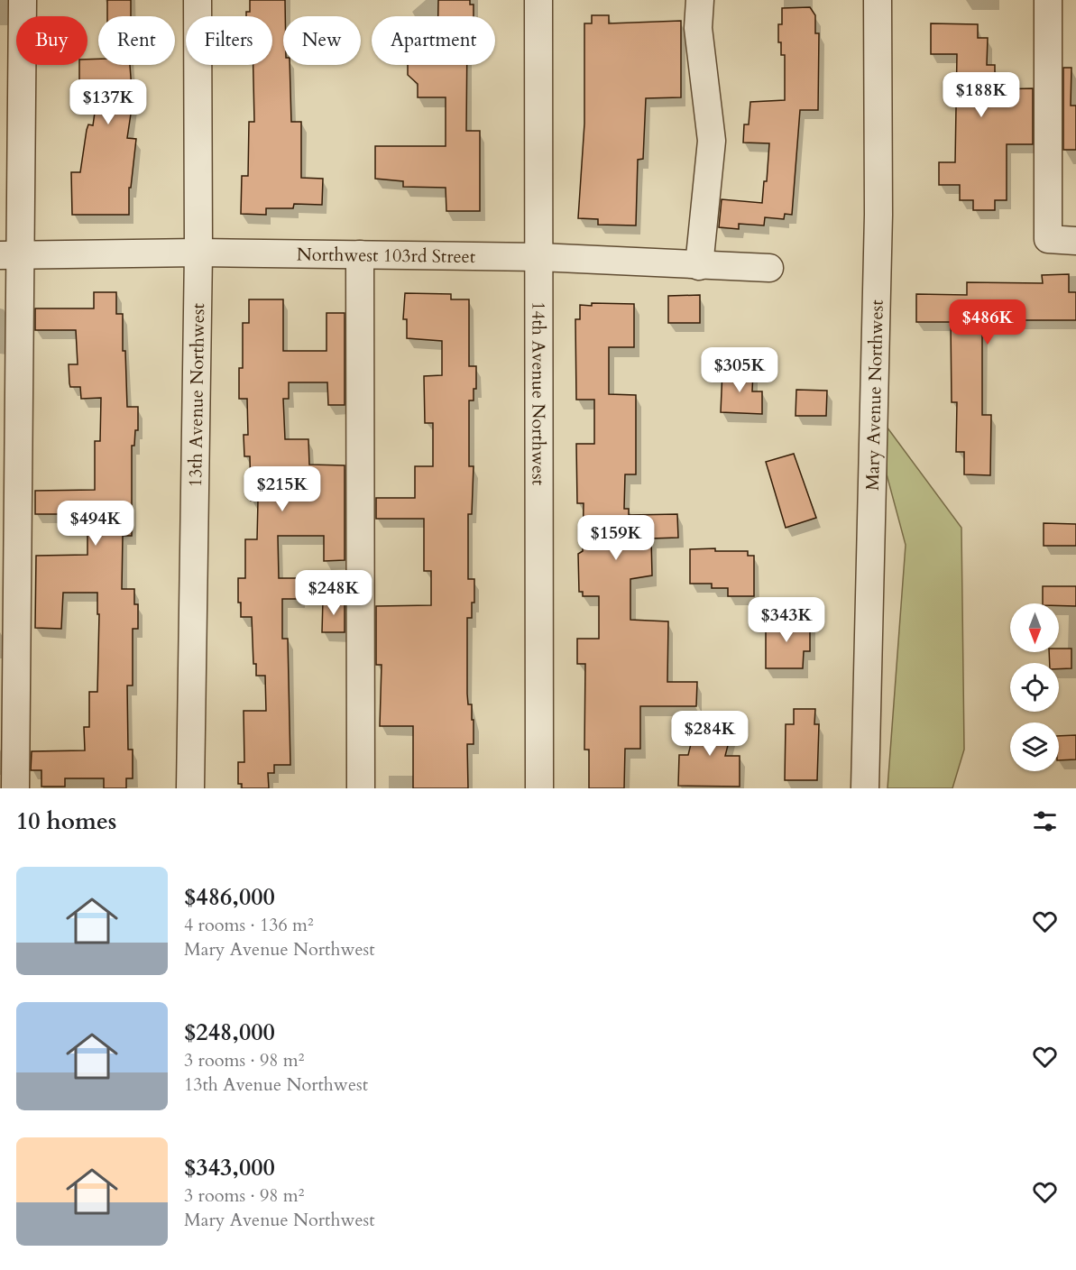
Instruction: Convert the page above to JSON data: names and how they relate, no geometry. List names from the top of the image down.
{
  "streets": {
    "street": [
      "Northwest 103rd Street",
      "13th Avenue Northwest",
      "14th Avenue Northwest",
      "Mary Avenue Northwest"
    ]
  },
  "crossings": [
    ["Northwest 103rd Street", "13th Avenue Northwest"],
    ["Northwest 103rd Street", "14th Avenue Northwest"]
  ],
  "north": "bottom",
  "page": {
    "chip": [
      "Buy",
      "Rent",
      "Filters",
      "New",
      "Apartment"
    ],
    "price": [
      "$188K",
      "$137K",
      "$486K",
      "$305K",
      "$215K",
      "$494K",
      "$159K",
      "$248K",
      "$343K",
      "$284K"
    ],
    "heading": "10 homes",
    "list": [
      {
        "name": "$486,000",
        "note": "4 rooms · 136 m² · Mary Avenue Northwest"
      },
      {
        "name": "$248,000",
        "note": "3 rooms · 98 m² · 13th Avenue Northwest"
      },
      {
        "name": "$343,000",
        "note": "3 rooms · 98 m² · Mary Avenue Northwest"
      }
    ]
  }
}
